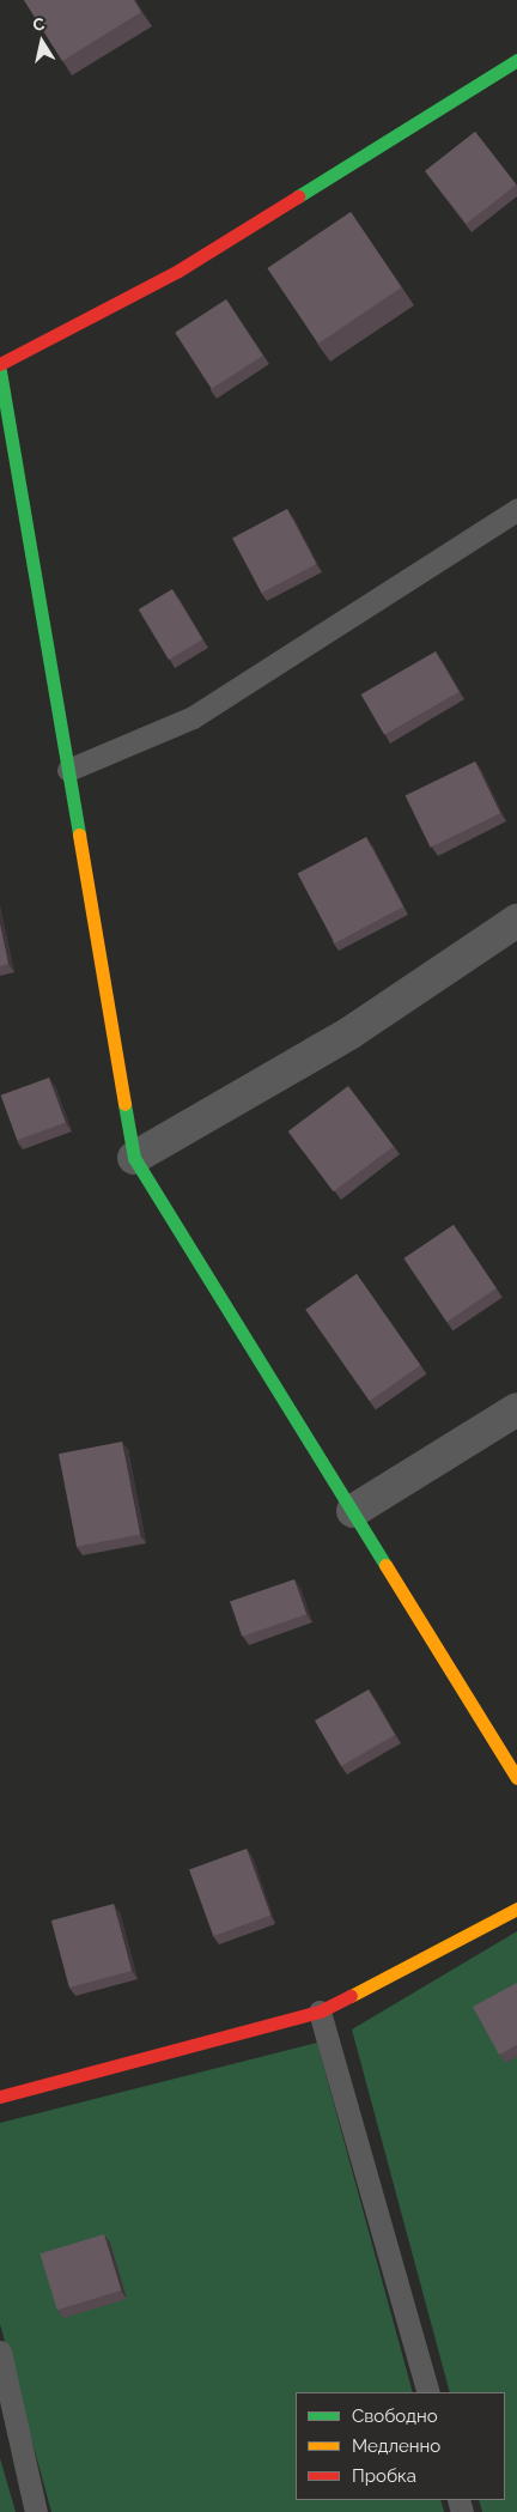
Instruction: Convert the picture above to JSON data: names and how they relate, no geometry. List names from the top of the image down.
{
  "legend": ["Свободно", "Медленно", "Пробка"],
  "north": "top"
}
